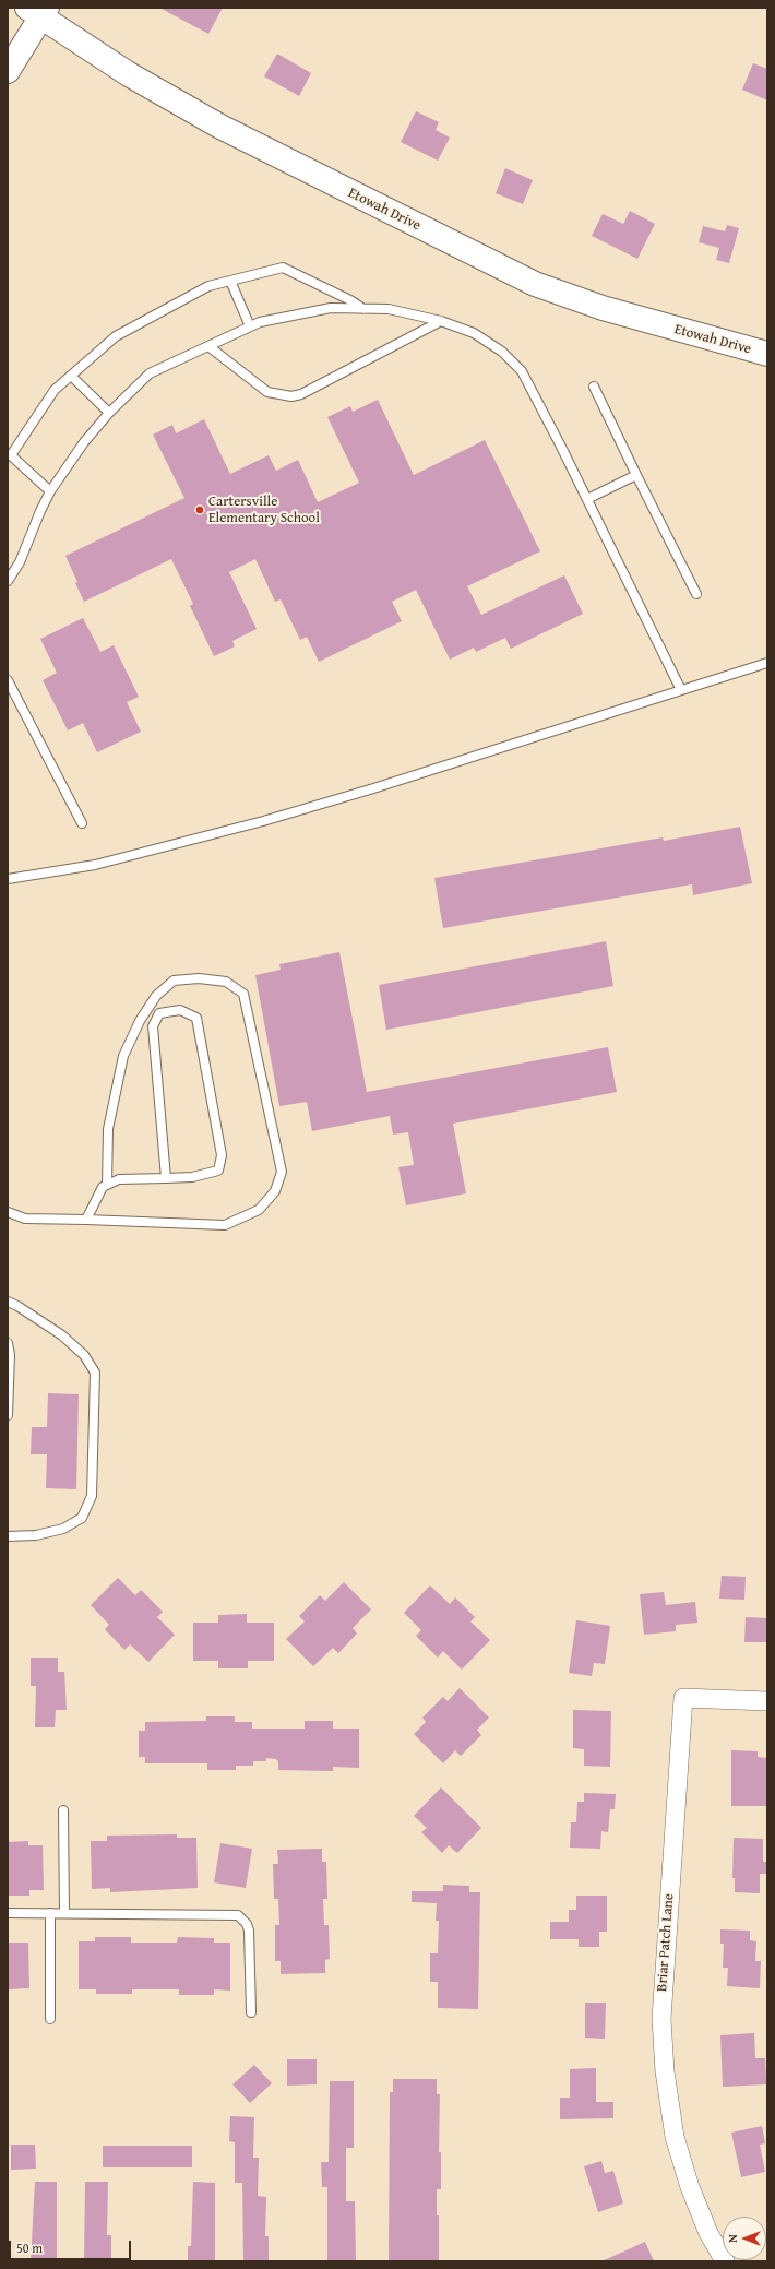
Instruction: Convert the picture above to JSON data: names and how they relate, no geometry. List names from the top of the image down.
{
  "streets": {
    "street": ["Etowah Drive", "Briar Patch Lane"]
  },
  "places": ["Cartersville Elementary School"],
  "scale_bar": "50 m",
  "north": "left"
}
